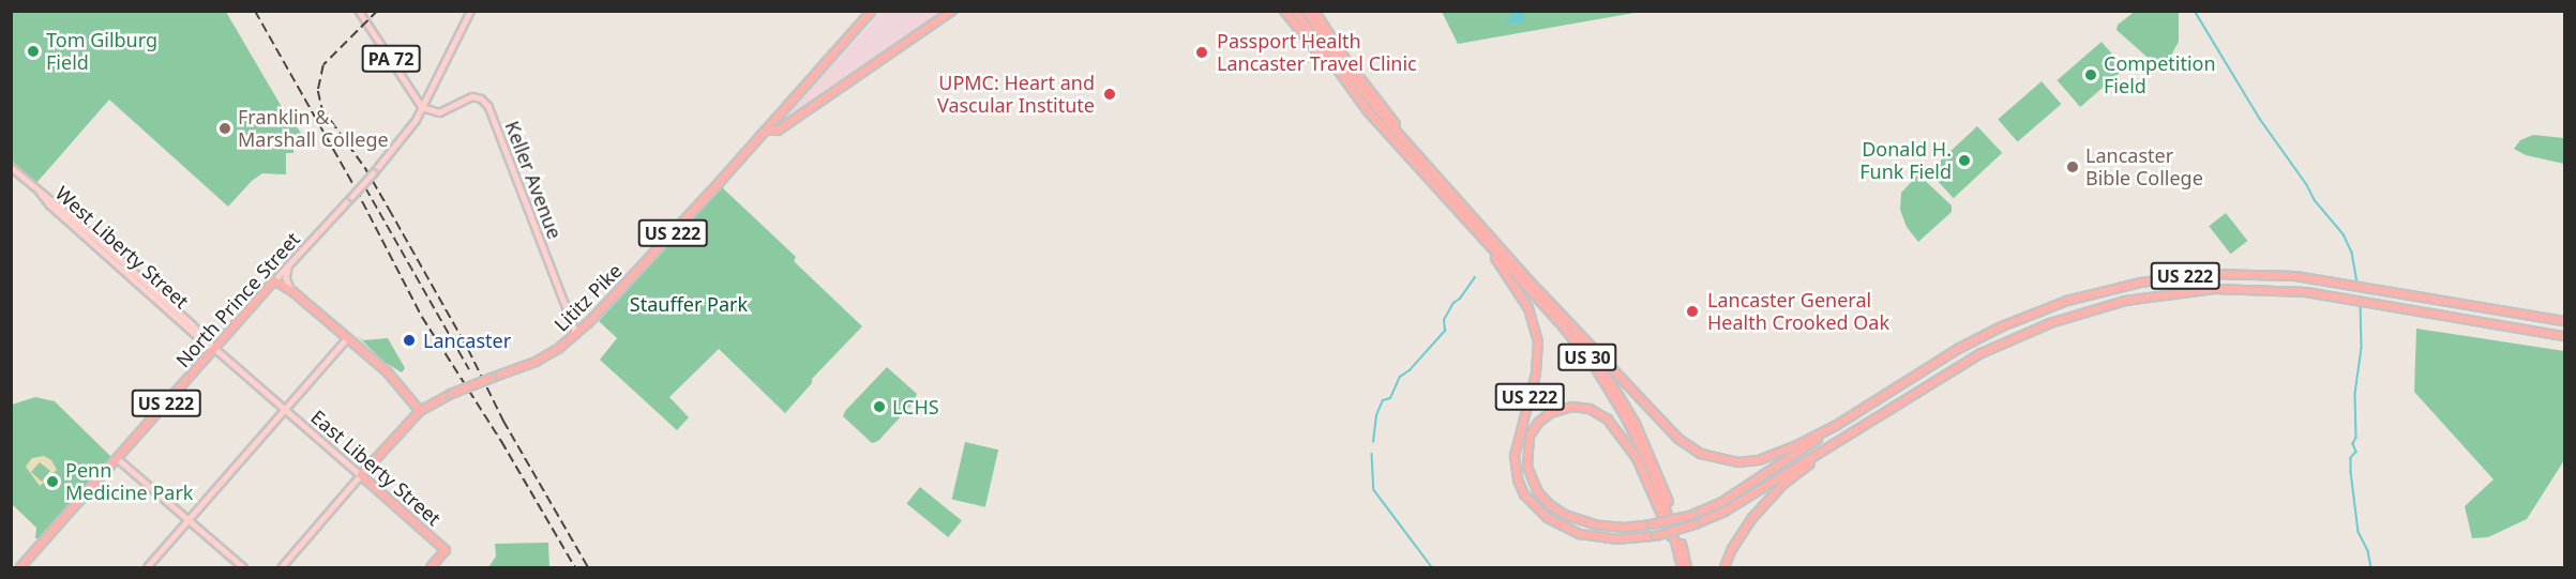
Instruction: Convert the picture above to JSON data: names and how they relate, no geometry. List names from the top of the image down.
{
  "streets": {
    "highway": [
      "US 222",
      "Lititz Pike",
      "North Prince Street",
      "US 30",
      "East Liberty Street"
    ],
    "main road": ["PA 72", "Keller Avenue", "West Liberty Street"]
  },
  "crossings": [
    ["PA 72", "Keller Avenue"],
    ["PA 72", "North Prince Street"],
    ["Keller Avenue", "Lititz Pike"],
    ["Keller Avenue", "North Prince Street"],
    ["US 222", "Lititz Pike"],
    ["US 222", "US 30"],
    ["US 222", "East Liberty Street"],
    ["West Liberty Street", "North Prince Street"],
    ["West Liberty Street", "East Liberty Street"]
  ],
  "parks": ["Stauffer Park"],
  "places": [
    "Tom Gilburg Field",
    "Passport Health Lancaster Travel Clinic",
    "Competition Field",
    "UPMC: Heart and Vascular Institute",
    "Franklin & Marshall College",
    "Donald H. Funk Field",
    "Lancaster Bible College",
    "Lancaster General Health Crooked Oak",
    "Lancaster",
    "LCHS",
    "Penn Medicine Park"
  ]
}
